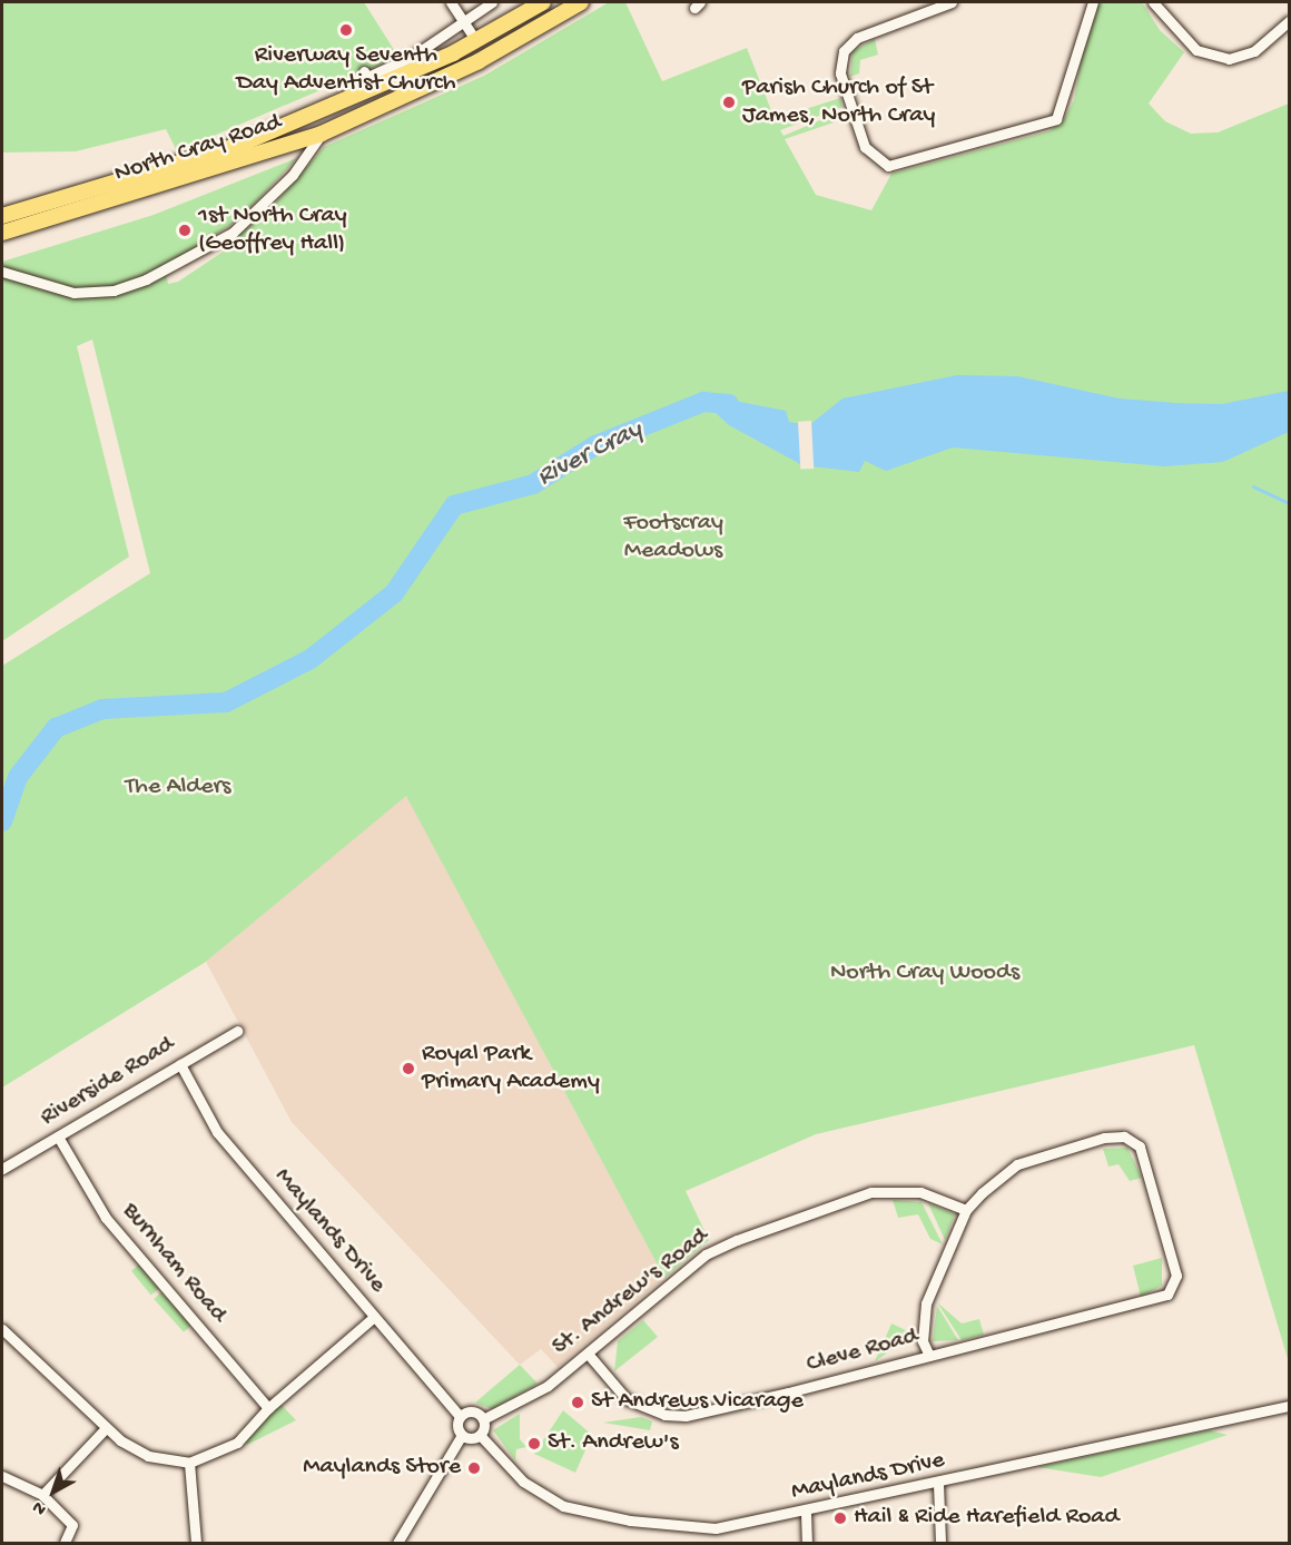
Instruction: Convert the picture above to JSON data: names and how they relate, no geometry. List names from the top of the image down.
{
  "streets": {
    "main road": ["North Cray Road"],
    "street": [
      "Riverside Road",
      "Maylands Drive",
      "Burnham Road",
      "St. Andrew's Road",
      "Cleve Road"
    ]
  },
  "crossings": [
    ["Riverside Road", "Maylands Drive"],
    ["Riverside Road", "Burnham Road"],
    ["St. Andrew's Road", "Cleve Road"]
  ],
  "water": ["River Cray"],
  "parks": ["Footscray Meadows", "The Alders", "North Cray Woods"],
  "places": [
    "Riverway Seventh Day Adventist Church",
    "Parish Church of St James, North Cray",
    "1st North Cray (Geoffrey Hall)",
    "Royal Park Primary Academy",
    "St Andrews Vicarage",
    "St. Andrew's",
    "Maylands Store",
    "Hail & Ride Harefield Road"
  ],
  "north": "bottom left"
}
